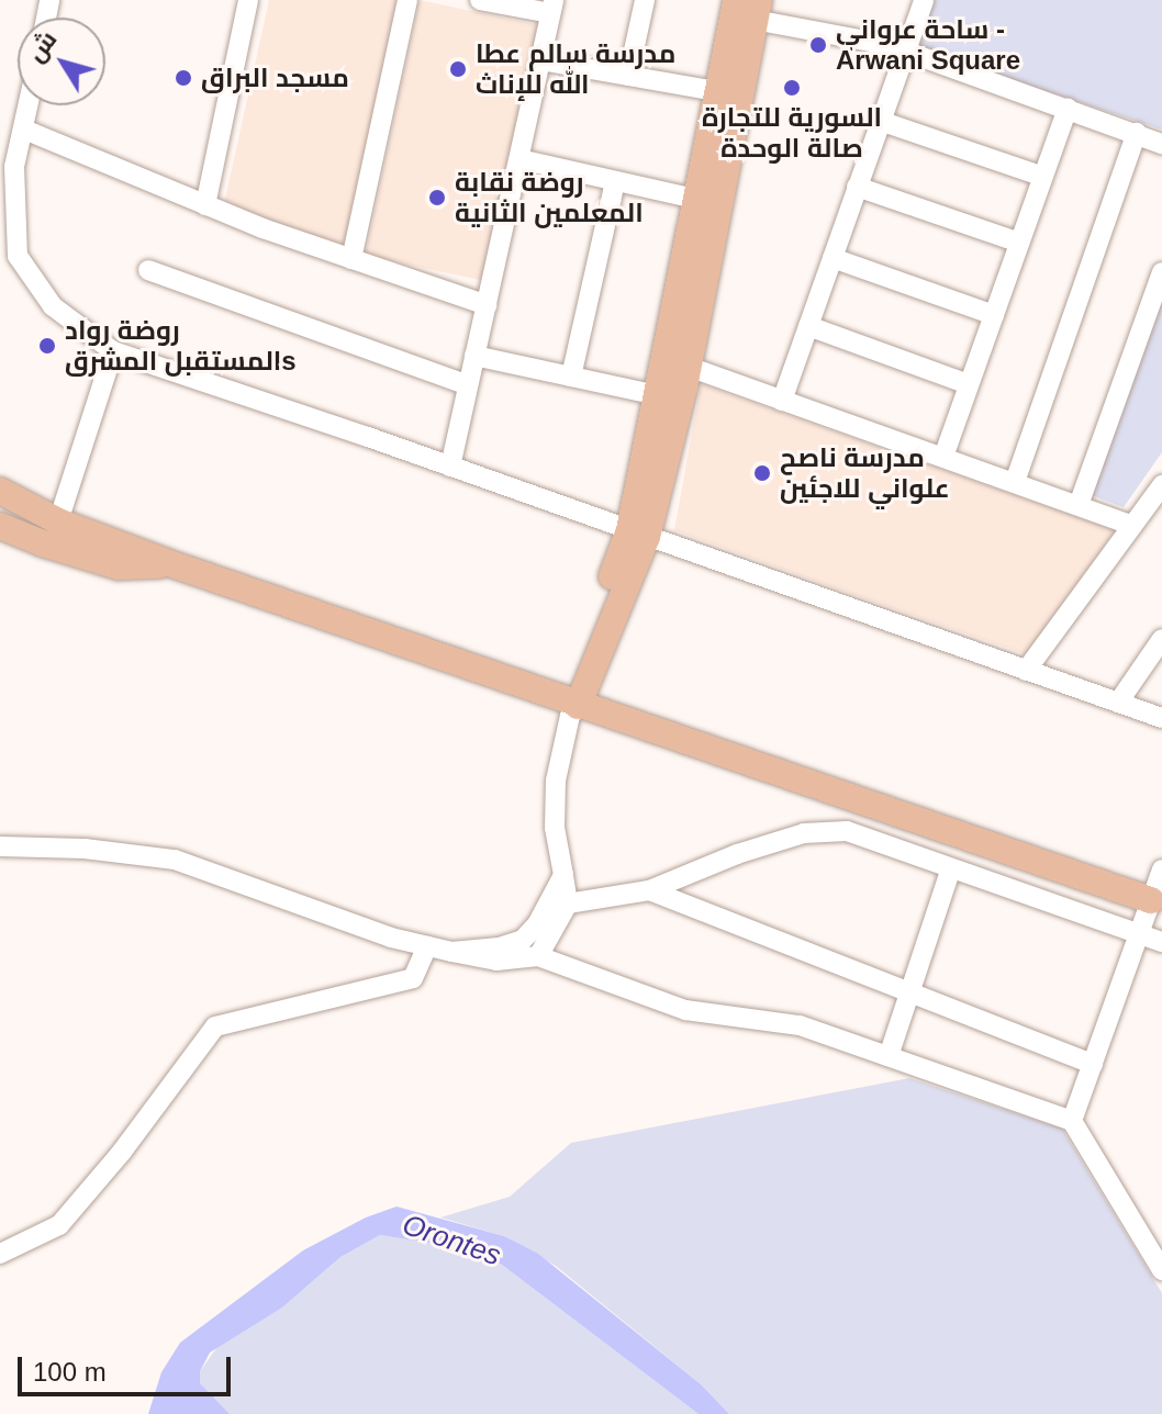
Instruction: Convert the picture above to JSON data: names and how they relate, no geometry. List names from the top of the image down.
{
  "water": ["Orontes"],
  "places": [
    "ساحة عرواني - Arwani Square",
    "مدرسة سالم عطا الله للإناث",
    "مسجد البراق",
    "السورية للتجارة صالة الوحدة",
    "روضة نقابة المعلمين الثانية",
    "روضة رواد المستقبل المشرقs",
    "مدرسة ناصح علواني للاجئين"
  ],
  "scale_bar": "100 m",
  "north": "top left"
}
